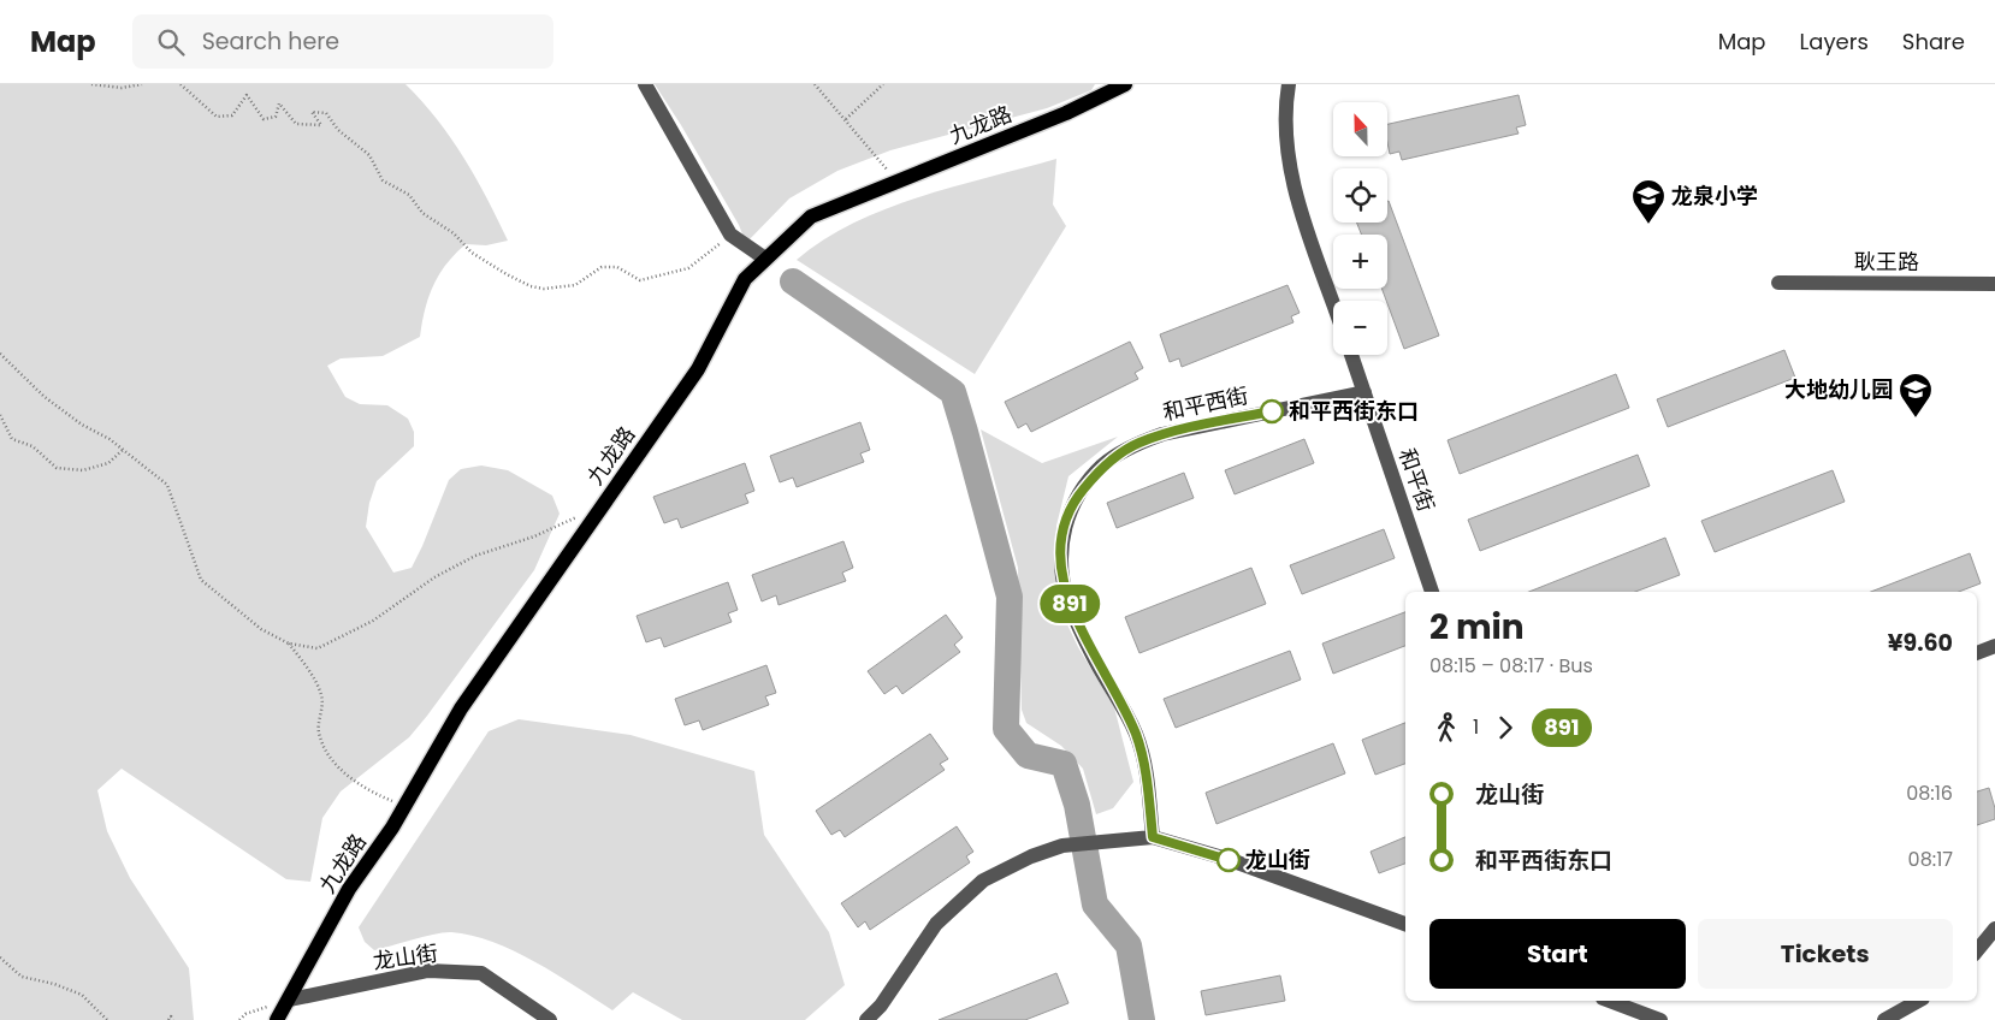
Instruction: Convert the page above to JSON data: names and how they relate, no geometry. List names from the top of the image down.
{
  "streets": {
    "main road": ["九龙路"],
    "street": [
      "耿王路",
      "和平西街",
      "和平街",
      "龙山街"
    ]
  },
  "crossings": [
    ["九龙路", "龙山街"],
    ["和平西街", "和平街"]
  ],
  "places": {
    "school or university": ["龙泉小学", "大地幼儿园"],
    "other": ["和平西街东口", "龙山街"]
  },
  "lines": ["bus line 891"],
  "north": "top",
  "page": {
    "header": "Map",
    "search": "Search here",
    "nav": ["Map", "Layers", "Share"],
    "on_map": "891",
    "map_buttons": ["+", "−"],
    "heading": ["2 min", "08:15 – 08:17 · Bus", "¥9.60"],
    "legs": ["1", "891"],
    "list": [
      {
        "name": "龙山街",
        "value": "08:16"
      },
      {
        "name": "和平西街东口",
        "value": "08:17"
      }
    ],
    "buttons": ["Start", "Tickets"]
  }
}
